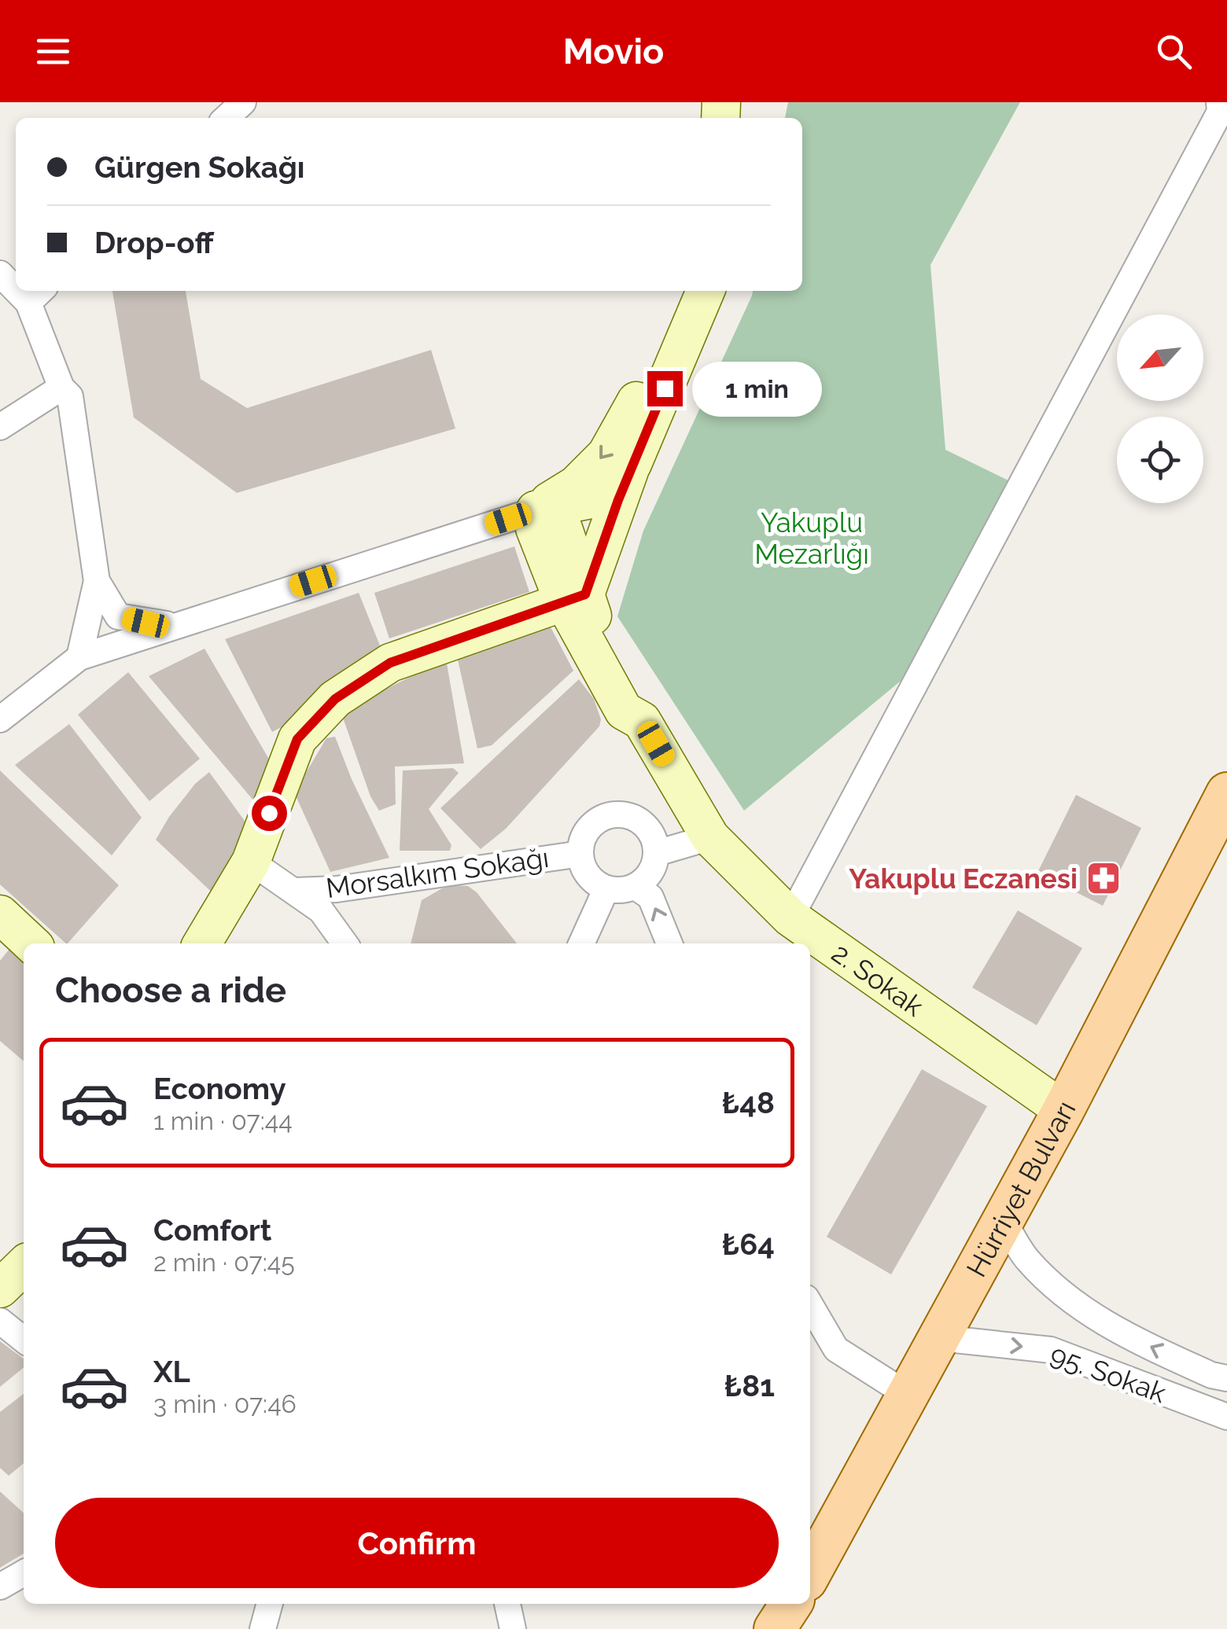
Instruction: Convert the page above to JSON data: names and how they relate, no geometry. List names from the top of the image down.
{
  "streets": {
    "main road": ["Hürriyet Bulvarı"],
    "street": ["Morsalkım Sokağı", "2. Sokak", "95. Sokak"]
  },
  "crossings": [
    ["2. Sokak", "Hürriyet Bulvarı"],
    ["Hürriyet Bulvarı", "95. Sokak"]
  ],
  "parks": ["Yakuplu Mezarlığı"],
  "places": {
    "pharmacy": ["Yakuplu Eczanesi"]
  },
  "north": "bottom left",
  "page": {
    "header": "Movio",
    "banner": ["Gürgen Sokağı", "Drop-off"],
    "bubble": "1 min",
    "heading": "Choose a ride",
    "list": [
      {
        "name": "Economy",
        "note": "1 min · 07:44",
        "value": "₺48"
      },
      {
        "name": "Comfort",
        "note": "2 min · 07:45",
        "value": "₺64"
      },
      {
        "name": "XL",
        "note": "3 min · 07:46",
        "value": "₺81"
      }
    ],
    "buttons": "Confirm"
  }
}
